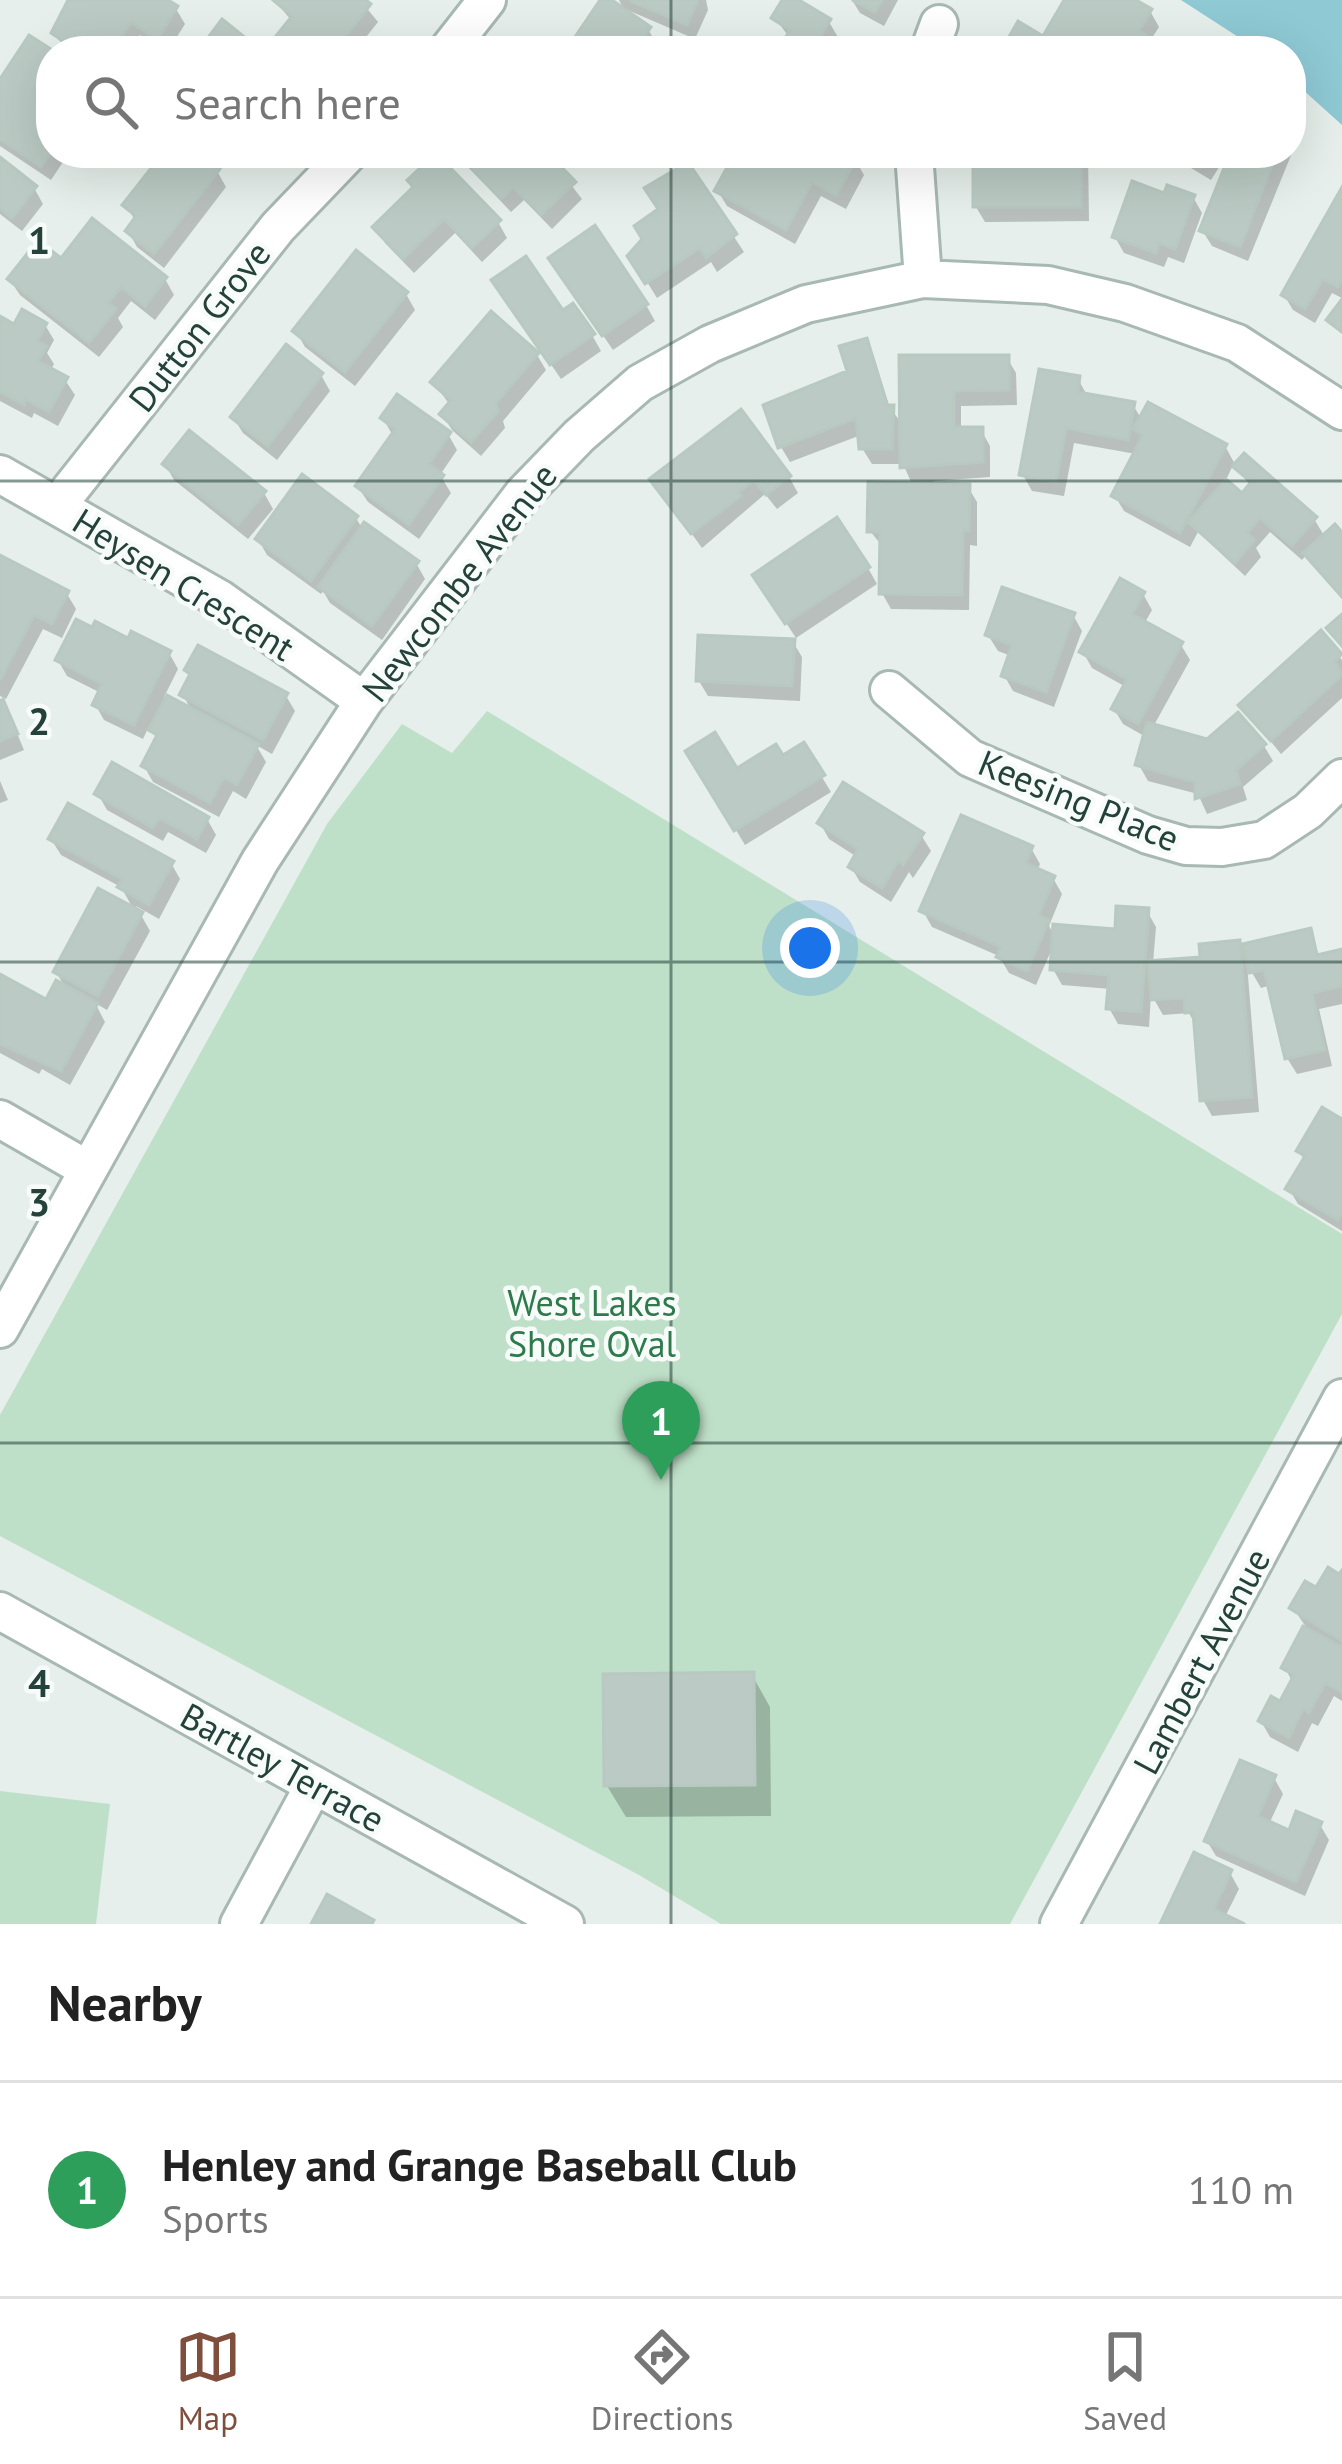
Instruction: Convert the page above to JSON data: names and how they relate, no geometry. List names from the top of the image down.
{
  "streets": {
    "street": [
      "Dutton Grove",
      "Newcombe Avenue",
      "Heysen Crescent",
      "Keesing Place",
      "Lambert Avenue",
      "Bartley Terrace"
    ]
  },
  "crossings": [
    ["Dutton Grove", "Heysen Crescent"],
    ["Newcombe Avenue", "Heysen Crescent"]
  ],
  "parks": ["West Lakes Shore Oval"],
  "page": {
    "search": "Search here",
    "pins": "1",
    "heading": "Nearby",
    "list": [
      {
        "mark": "1",
        "name": "Henley and Grange Baseball Club",
        "note": "Sports",
        "value": "110 m"
      }
    ],
    "nav": ["Map", "Directions", "Saved"]
  },
  "grid": {
    "rows": [
      "1",
      "2",
      "3",
      "4"
    ]
  }
}
